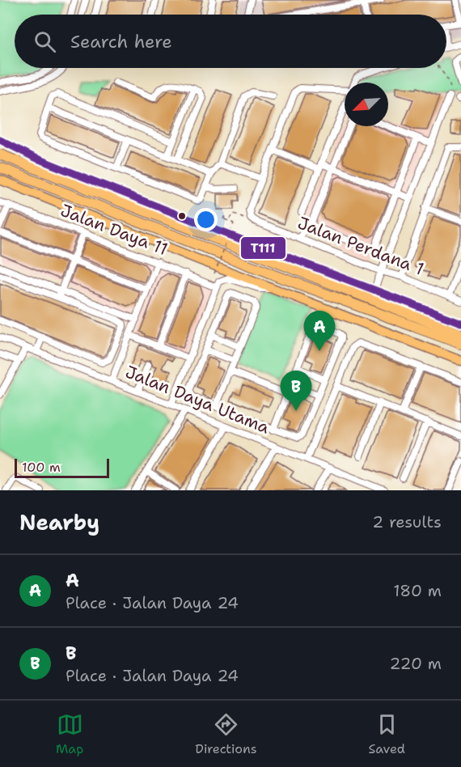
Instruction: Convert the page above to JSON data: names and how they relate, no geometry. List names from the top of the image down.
{
  "streets": {
    "street": ["Jalan Daya 11", "Jalan Perdana 1", "Jalan Daya Utama"]
  },
  "lines": ["transit line T111"],
  "scale_bar": "100 m",
  "north": "bottom left",
  "page": {
    "search": "Search here",
    "pins": ["A", "B"],
    "scale": "100 m",
    "heading": ["Nearby", "2 results"],
    "list": [
      {
        "mark": "A",
        "name": "A",
        "note": "Place · Jalan Daya 24",
        "value": "180 m"
      },
      {
        "mark": "B",
        "name": "B",
        "note": "Place · Jalan Daya 24",
        "value": "220 m"
      }
    ],
    "nav": ["Map", "Directions", "Saved"]
  }
}
